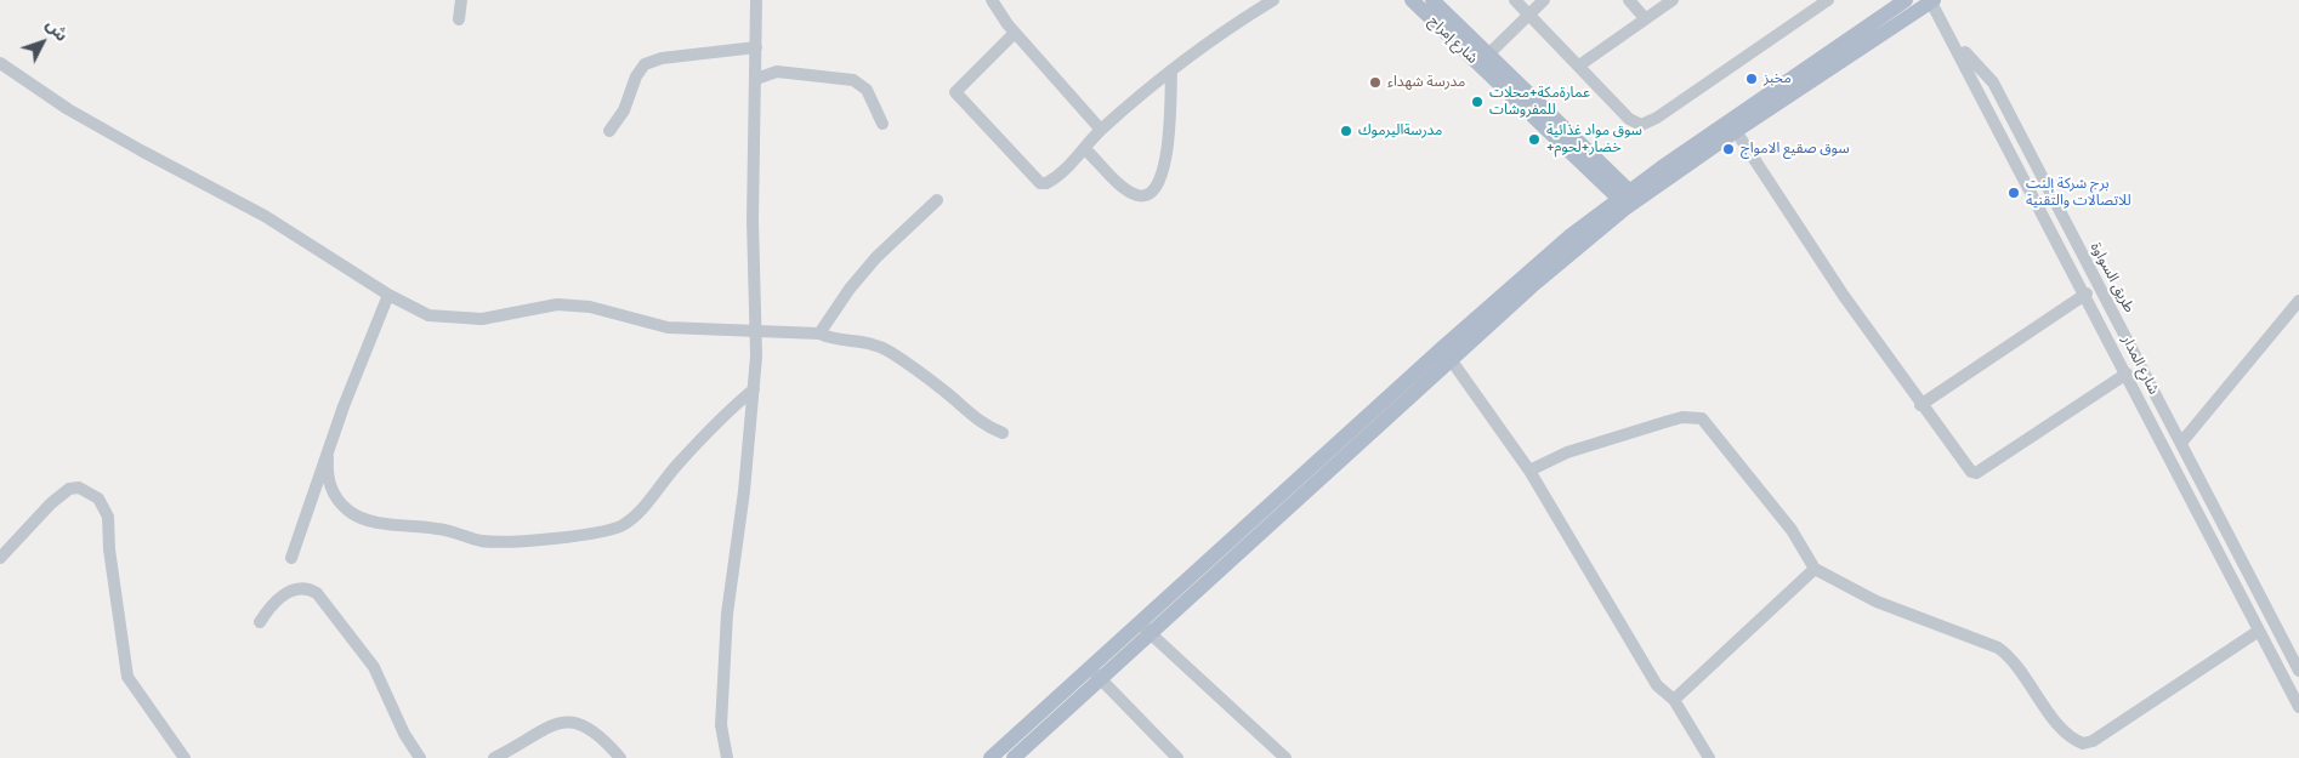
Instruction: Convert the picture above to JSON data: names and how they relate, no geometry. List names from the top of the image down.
{
  "streets": {
    "main road": ["شارع إمراح"],
    "street": ["طريق السواوة", "شارع المدار"]
  },
  "crossings": [
    ["طريق السواوة", "شارع المدار"]
  ],
  "places": [
    "مخبز",
    "مدرسة شهداء",
    "عمارةمكة+محلات للمفروشات",
    "مدرسةاليرموك",
    "سوق مواد غذائية +خضار+لحوم",
    "سوق صقيع الامواج",
    "برج شركة إلنت للاتصالات والتقنية"
  ],
  "north": "top right"
}
